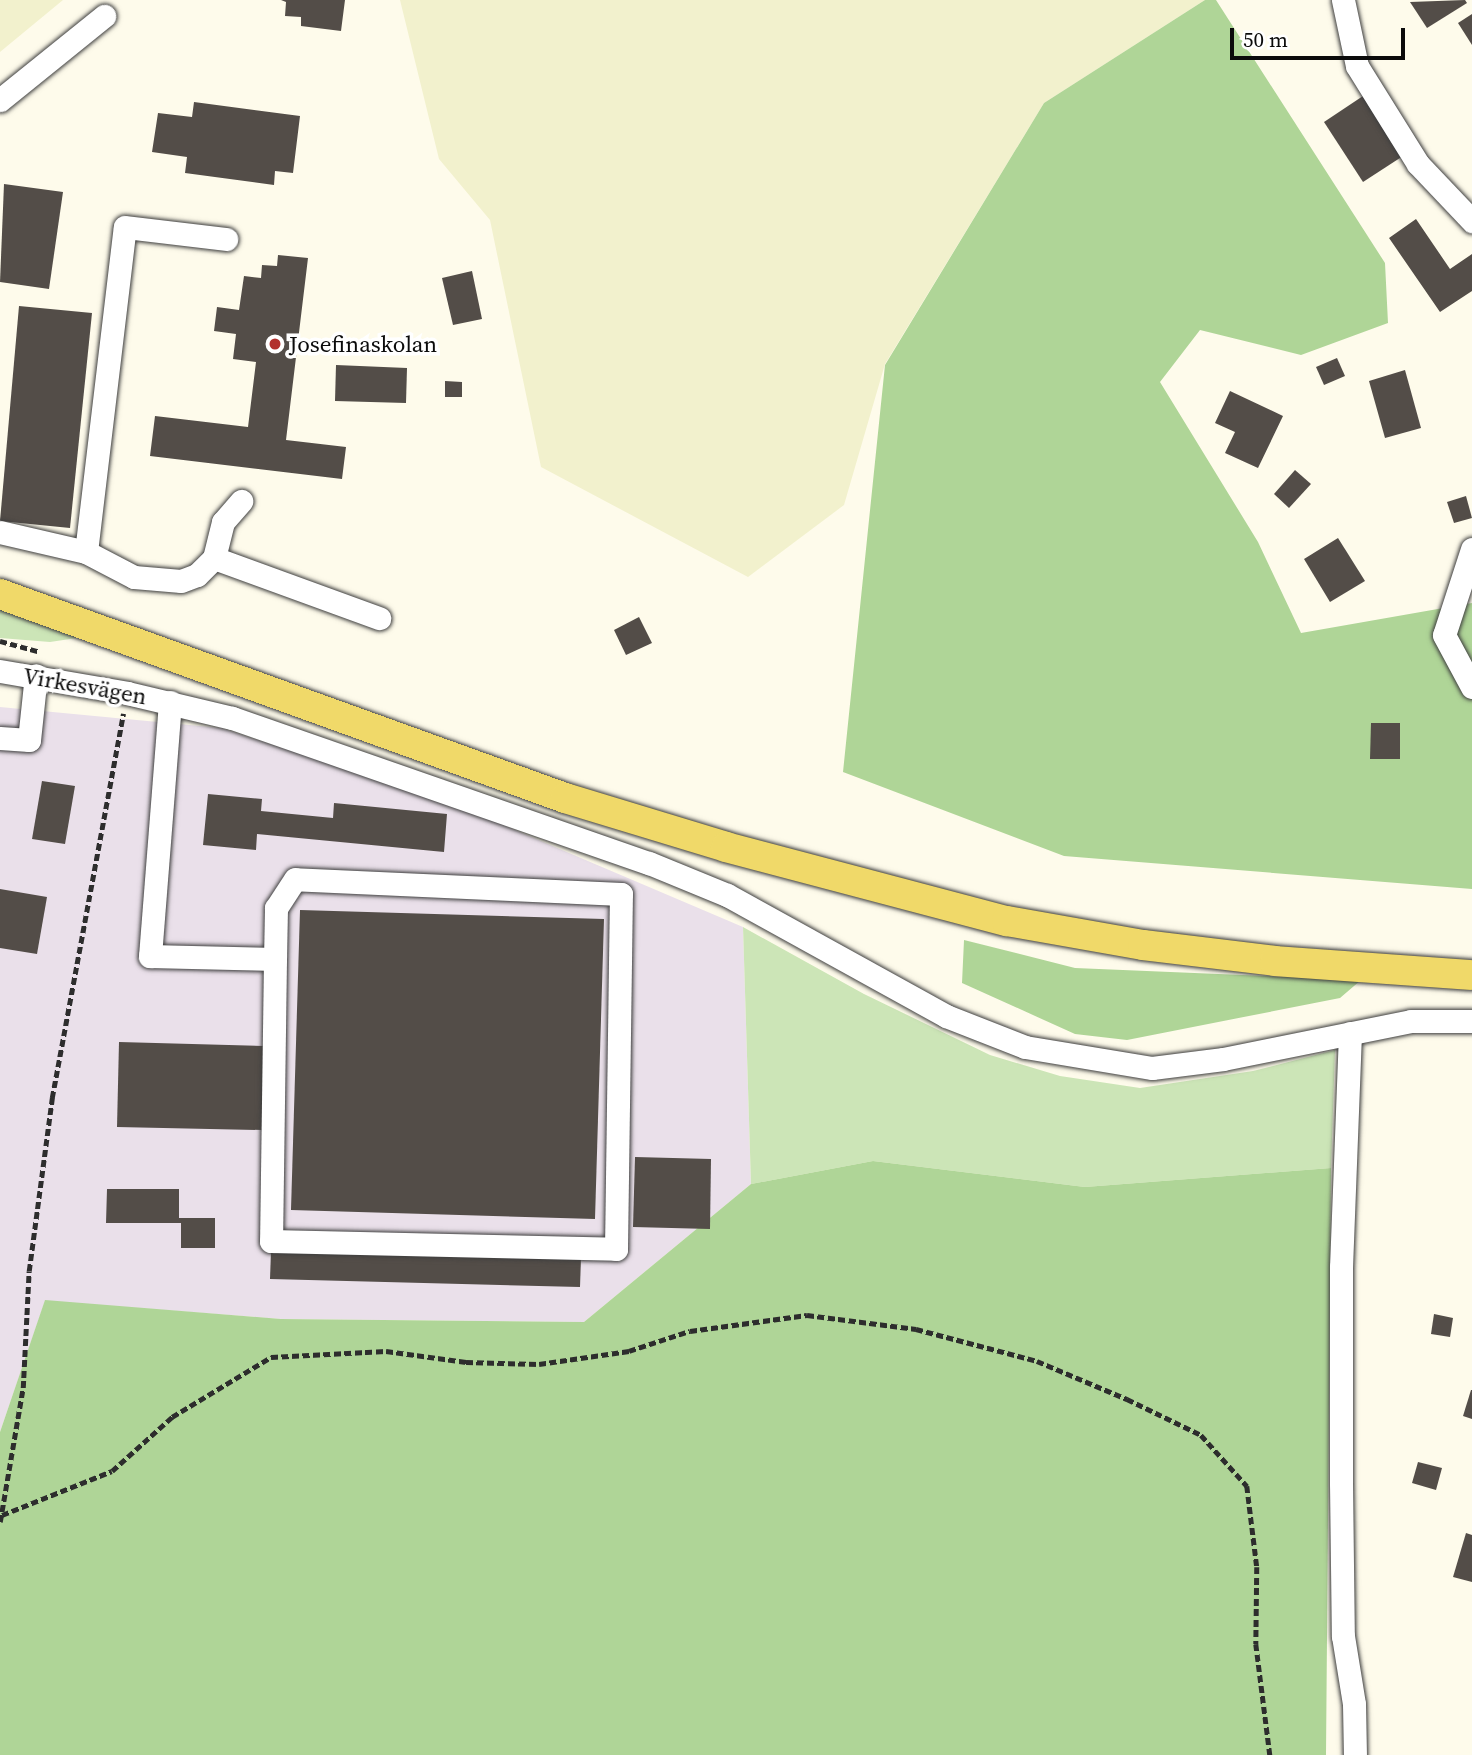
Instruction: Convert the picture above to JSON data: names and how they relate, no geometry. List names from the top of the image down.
{
  "streets": {
    "street": ["Virkesvägen"]
  },
  "places": ["Josefinaskolan"],
  "scale_bar": "50 m"
}
